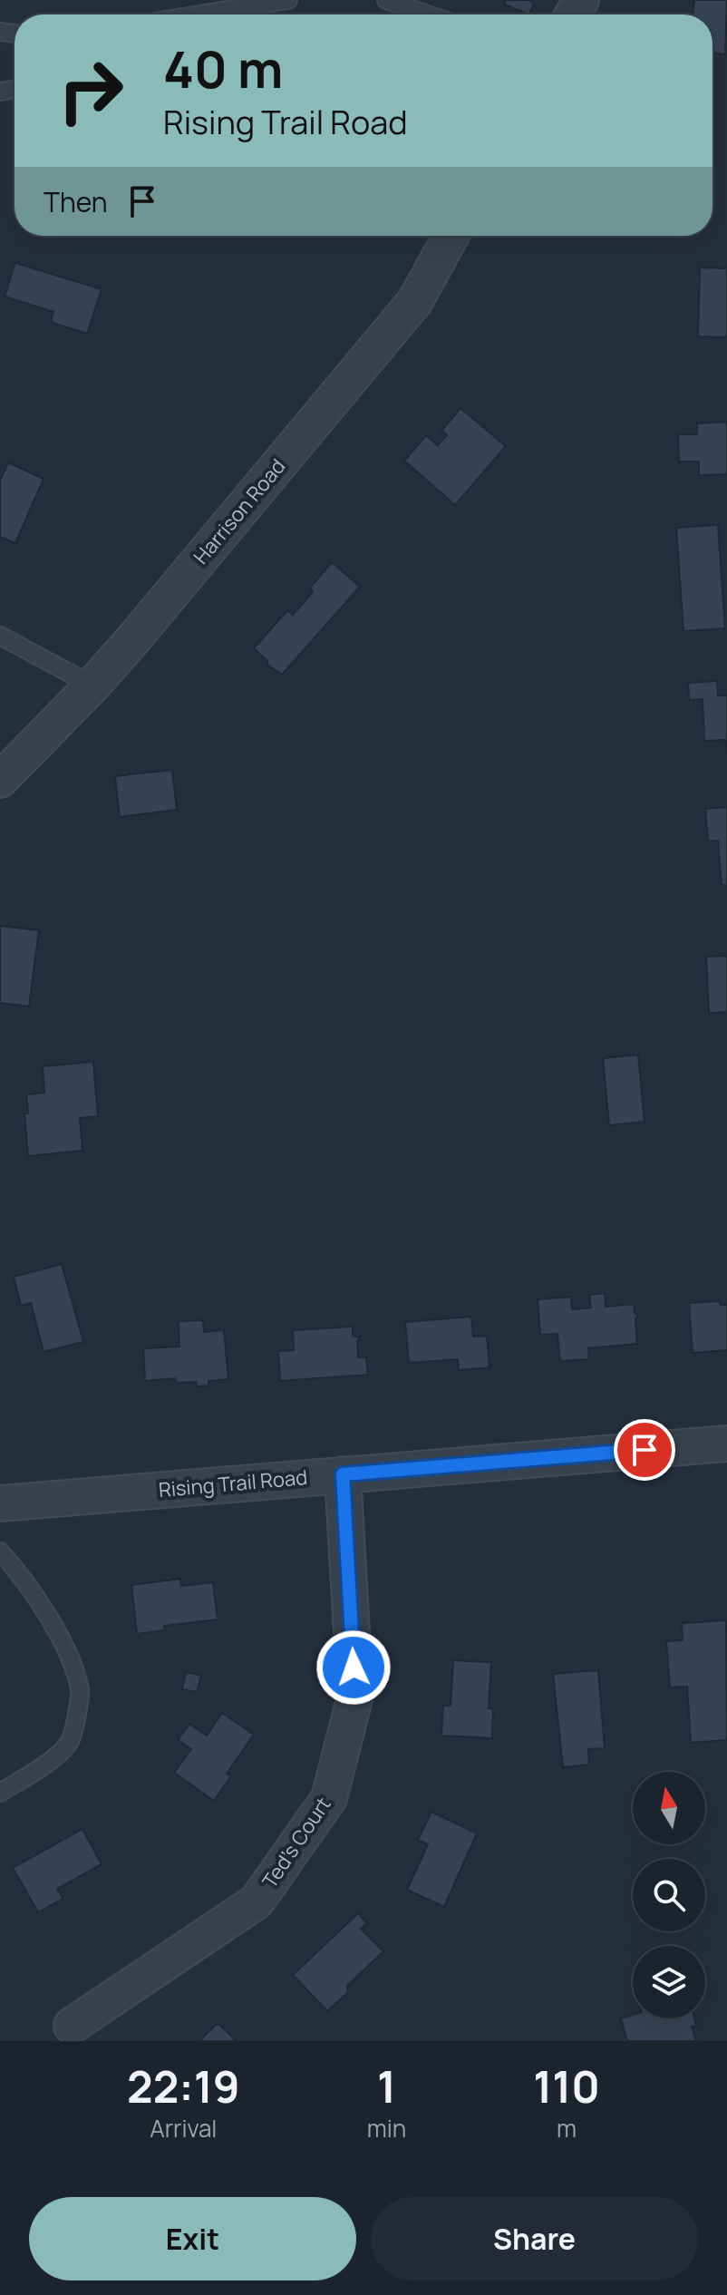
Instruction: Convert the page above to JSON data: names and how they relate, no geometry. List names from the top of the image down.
{
  "streets": {
    "street": ["Harrison Road", "Rising Trail Road", "Ted's Court"]
  },
  "crossings": [
    ["Rising Trail Road", "Ted's Court"]
  ],
  "north": "top",
  "page": {
    "turn": ["40 m", "Rising Trail Road"],
    "then": "Then",
    "eta": [
      "22:19",
      "Arrival",
      "1",
      "min",
      "110",
      "m"
    ],
    "buttons": ["Exit", "Share"]
  }
}
